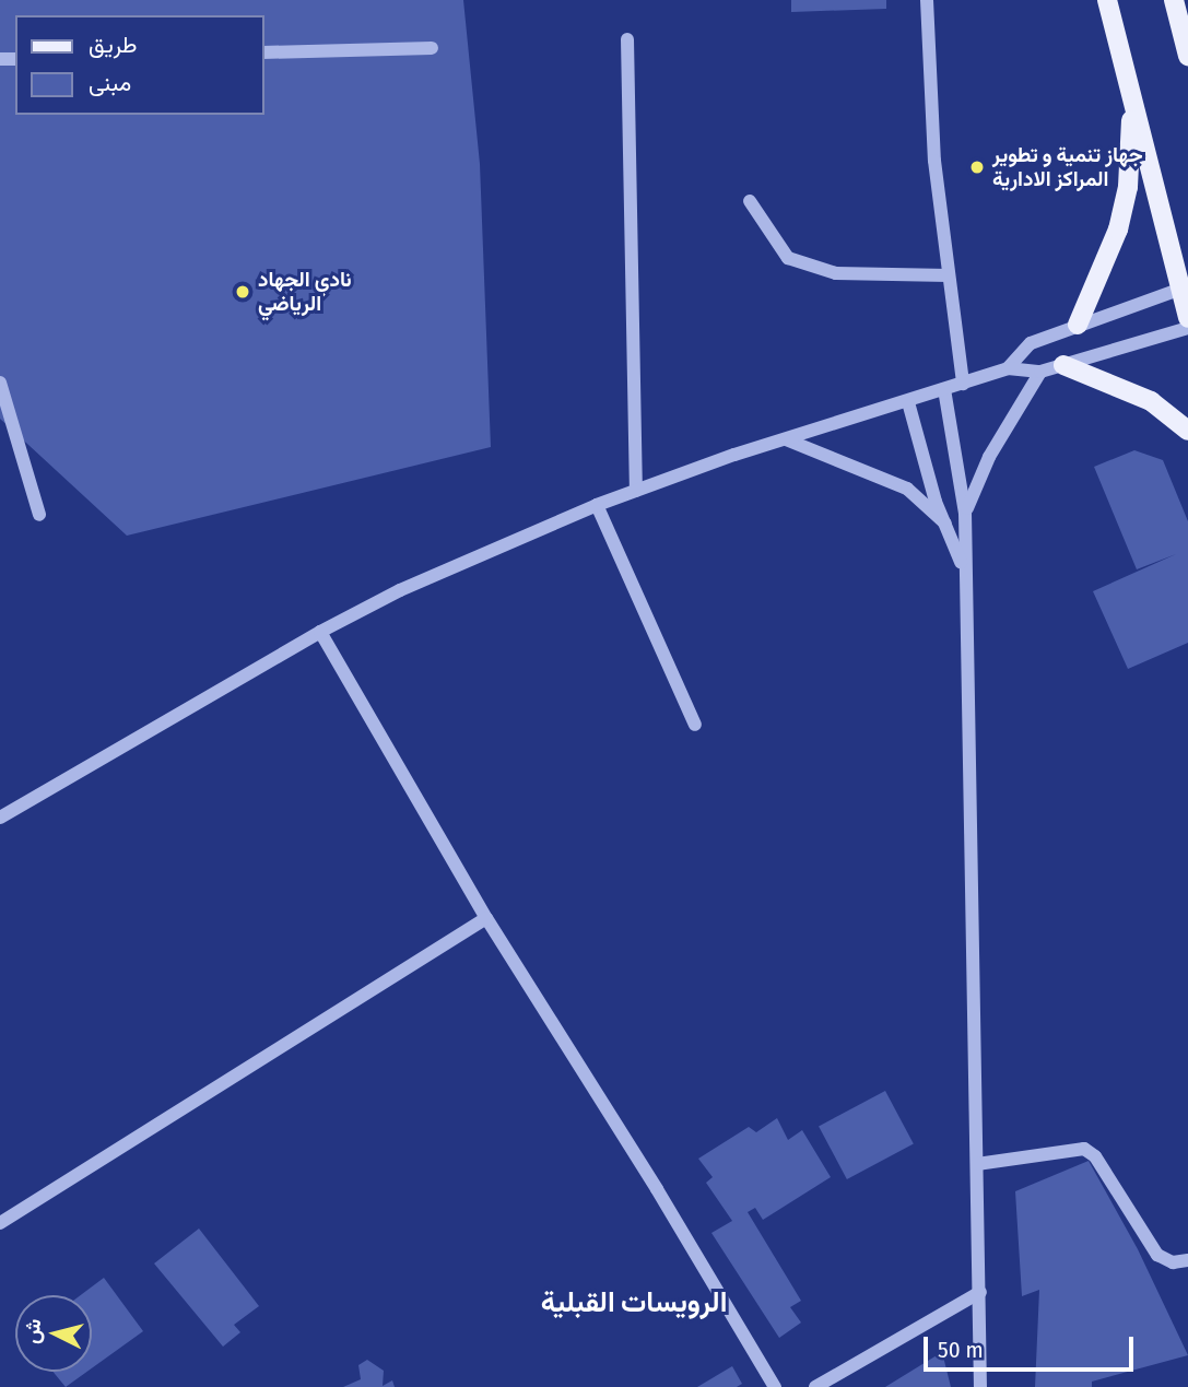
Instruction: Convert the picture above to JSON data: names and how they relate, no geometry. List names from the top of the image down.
{
  "districts": ["الرويسات القبلية"],
  "places": ["جهاز تنمية و تطوير المراكز الادارية", "نادي الجهاد الرياضي"],
  "legend": ["طريق", "مبنى"],
  "scale_bar": "50 m",
  "north": "left"
}
